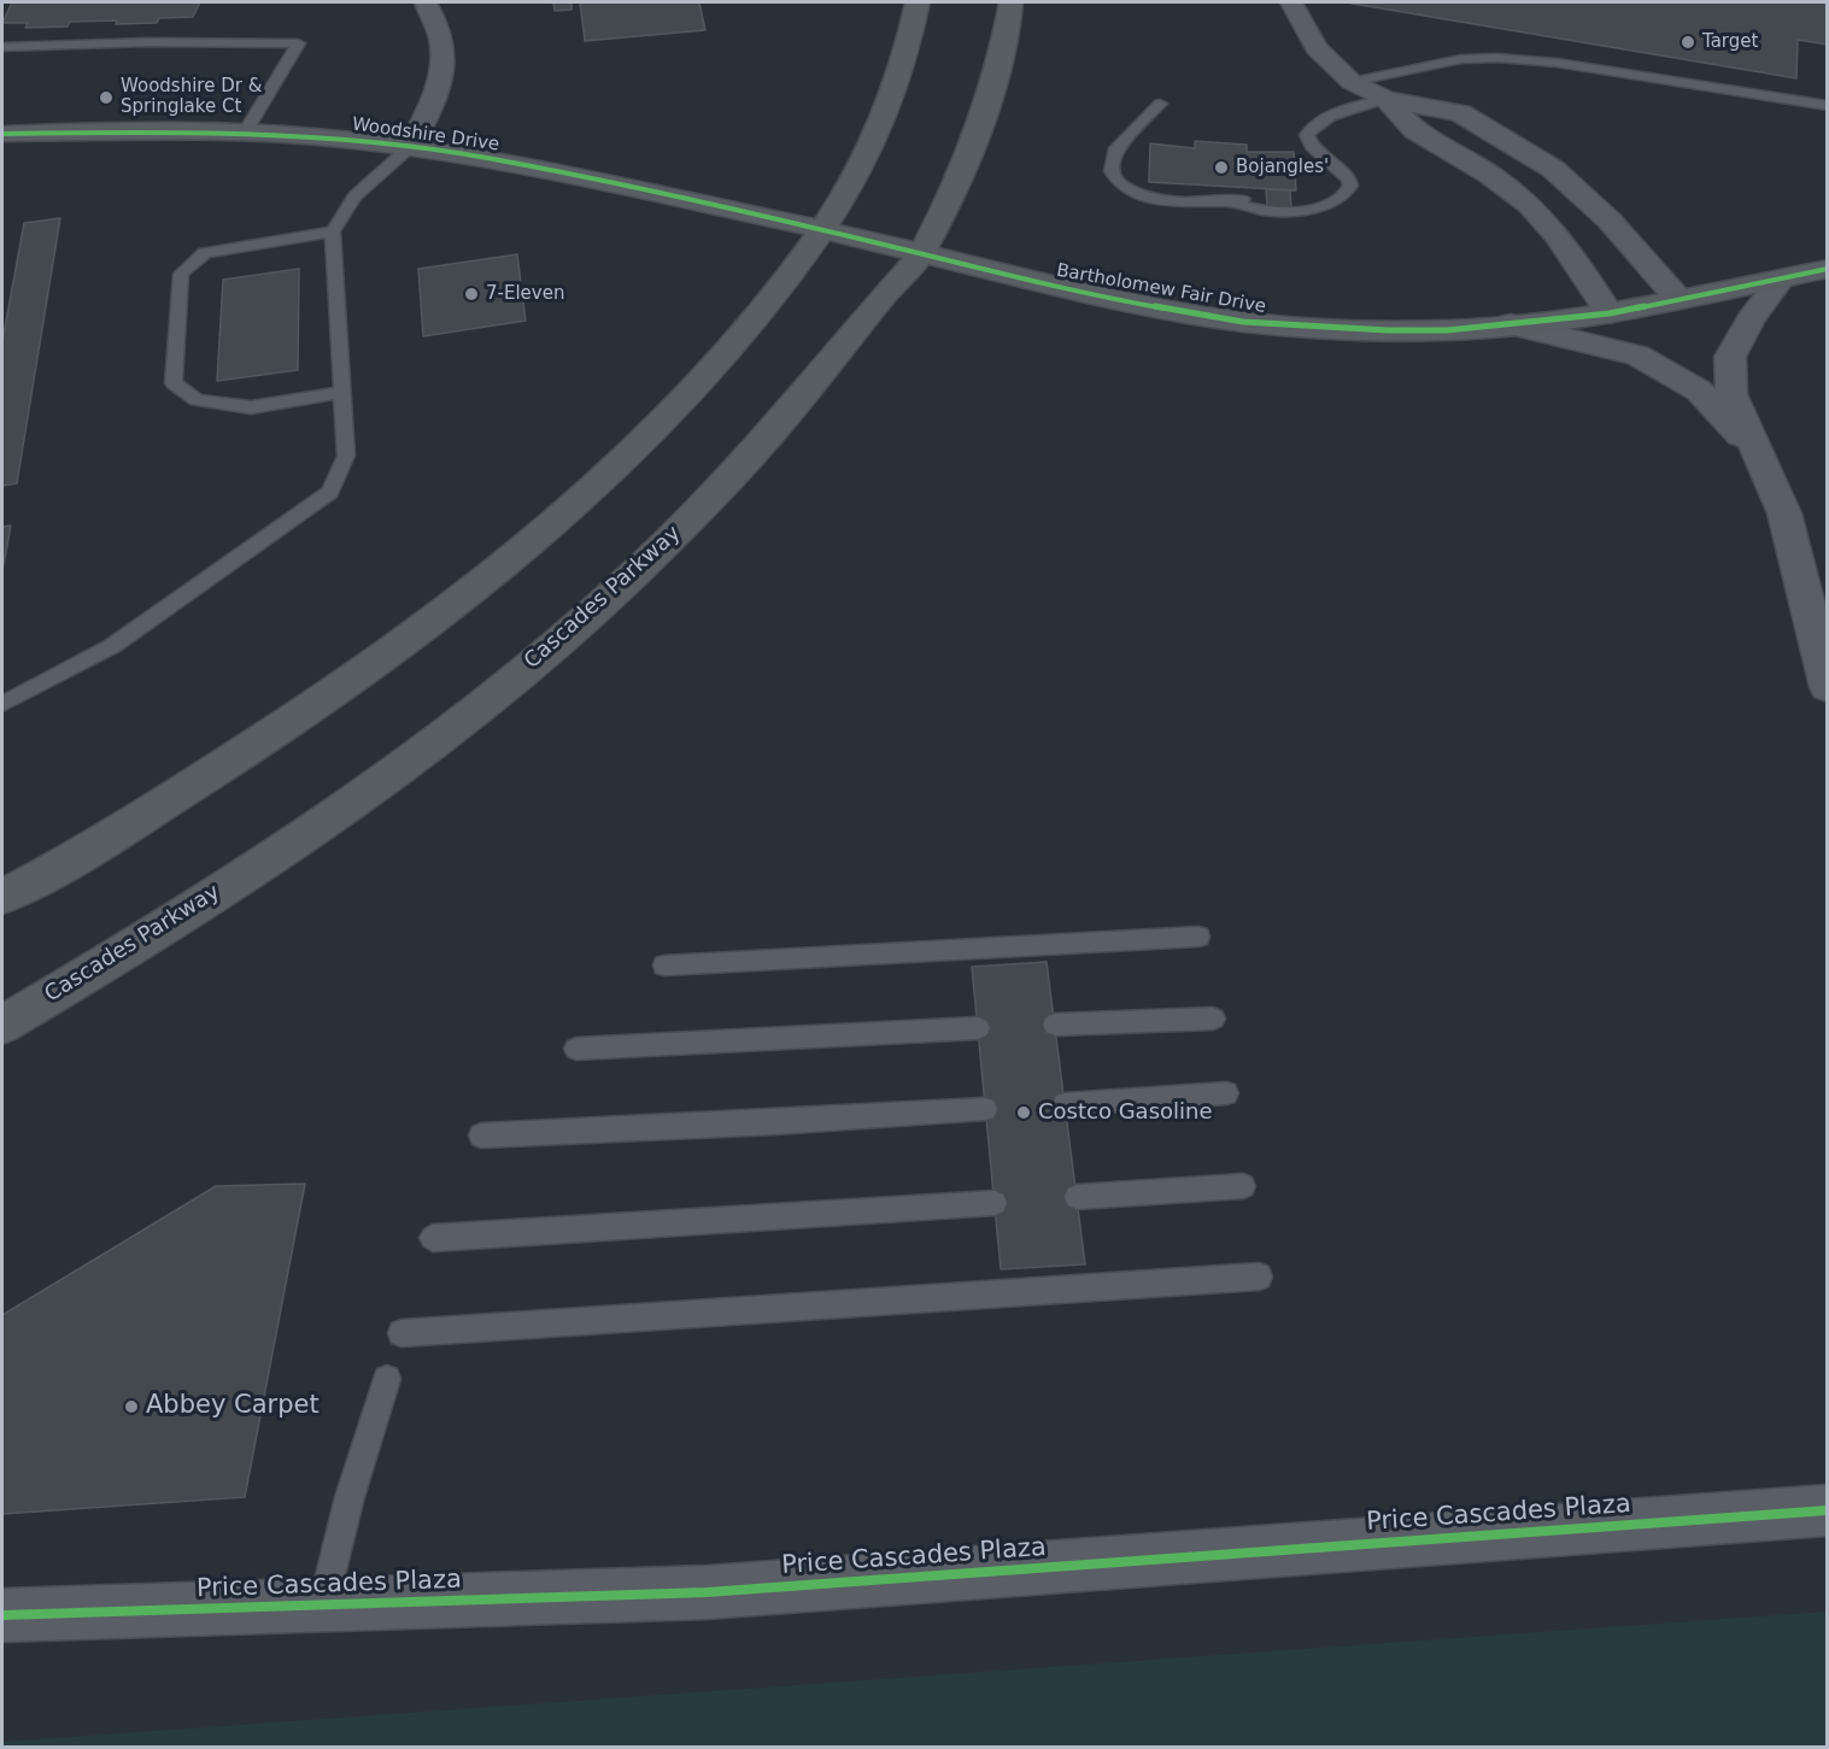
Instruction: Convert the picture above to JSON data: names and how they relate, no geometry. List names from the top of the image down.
{
  "streets": {
    "main road": ["Woodshire Drive", "Bartholomew Fair Drive", "Cascades Parkway"],
    "street": ["Price Cascades Plaza"]
  },
  "crossings": [
    ["Woodshire Drive", "Bartholomew Fair Drive"],
    ["Woodshire Drive", "Cascades Parkway"],
    ["Bartholomew Fair Drive", "Cascades Parkway"]
  ],
  "places": [
    "Target",
    "Woodshire Dr & Springlake Ct",
    "Bojangles'",
    "7-Eleven",
    "Costco Gasoline",
    "Abbey Carpet"
  ]
}
